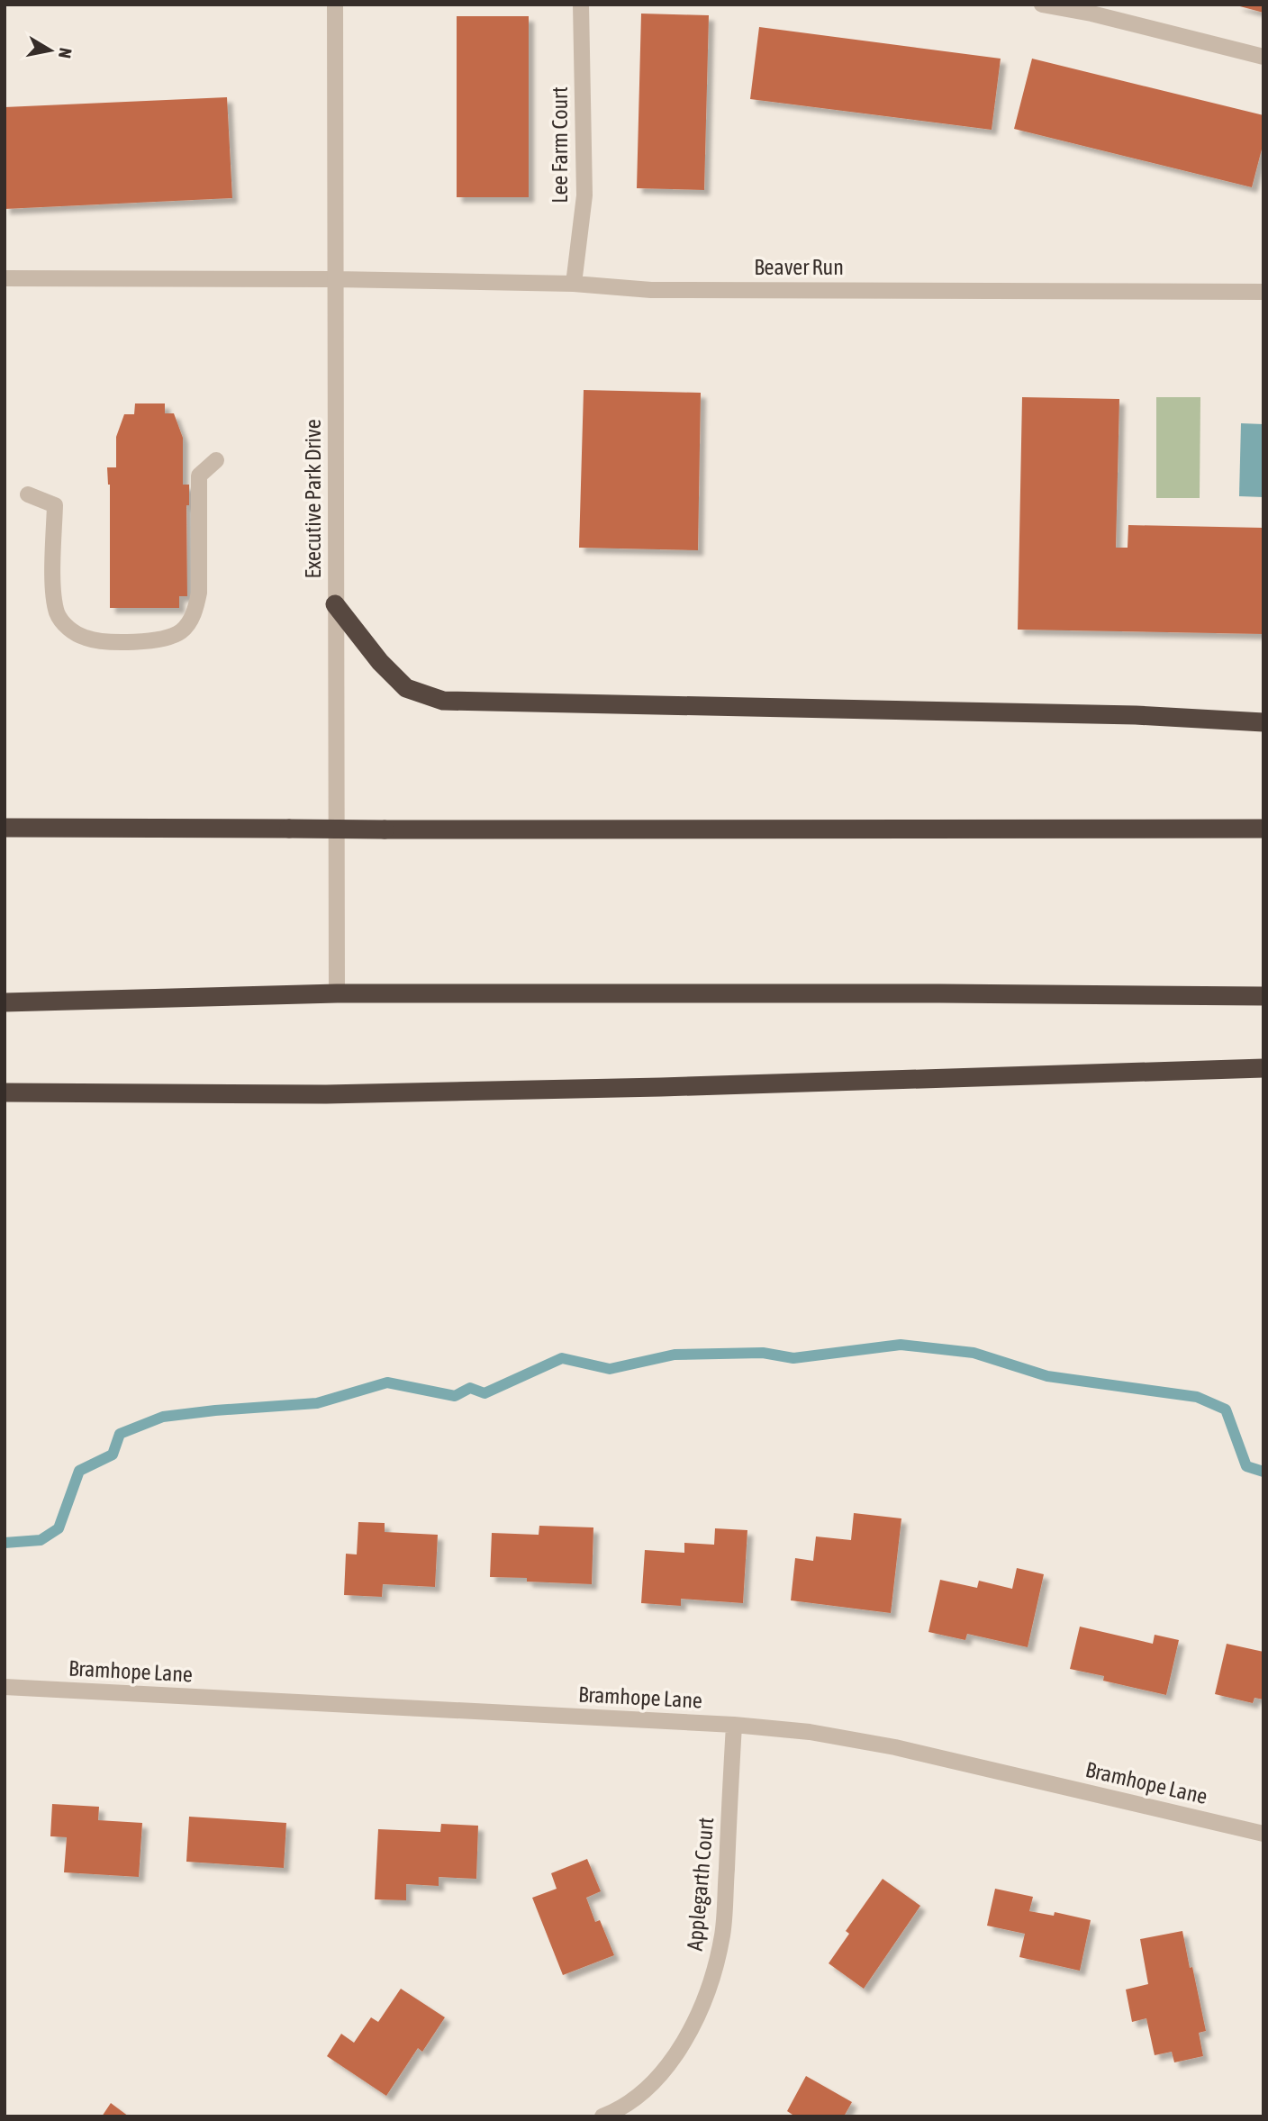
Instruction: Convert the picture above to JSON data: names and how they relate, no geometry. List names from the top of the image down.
{
  "streets": {
    "street": [
      "Lee Farm Court",
      "Beaver Run",
      "Executive Park Drive",
      "Bramhope Lane",
      "Applegarth Court"
    ]
  },
  "crossings": [
    ["Lee Farm Court", "Beaver Run"],
    ["Beaver Run", "Executive Park Drive"],
    ["Bramhope Lane", "Applegarth Court"]
  ],
  "north": "right"
}
